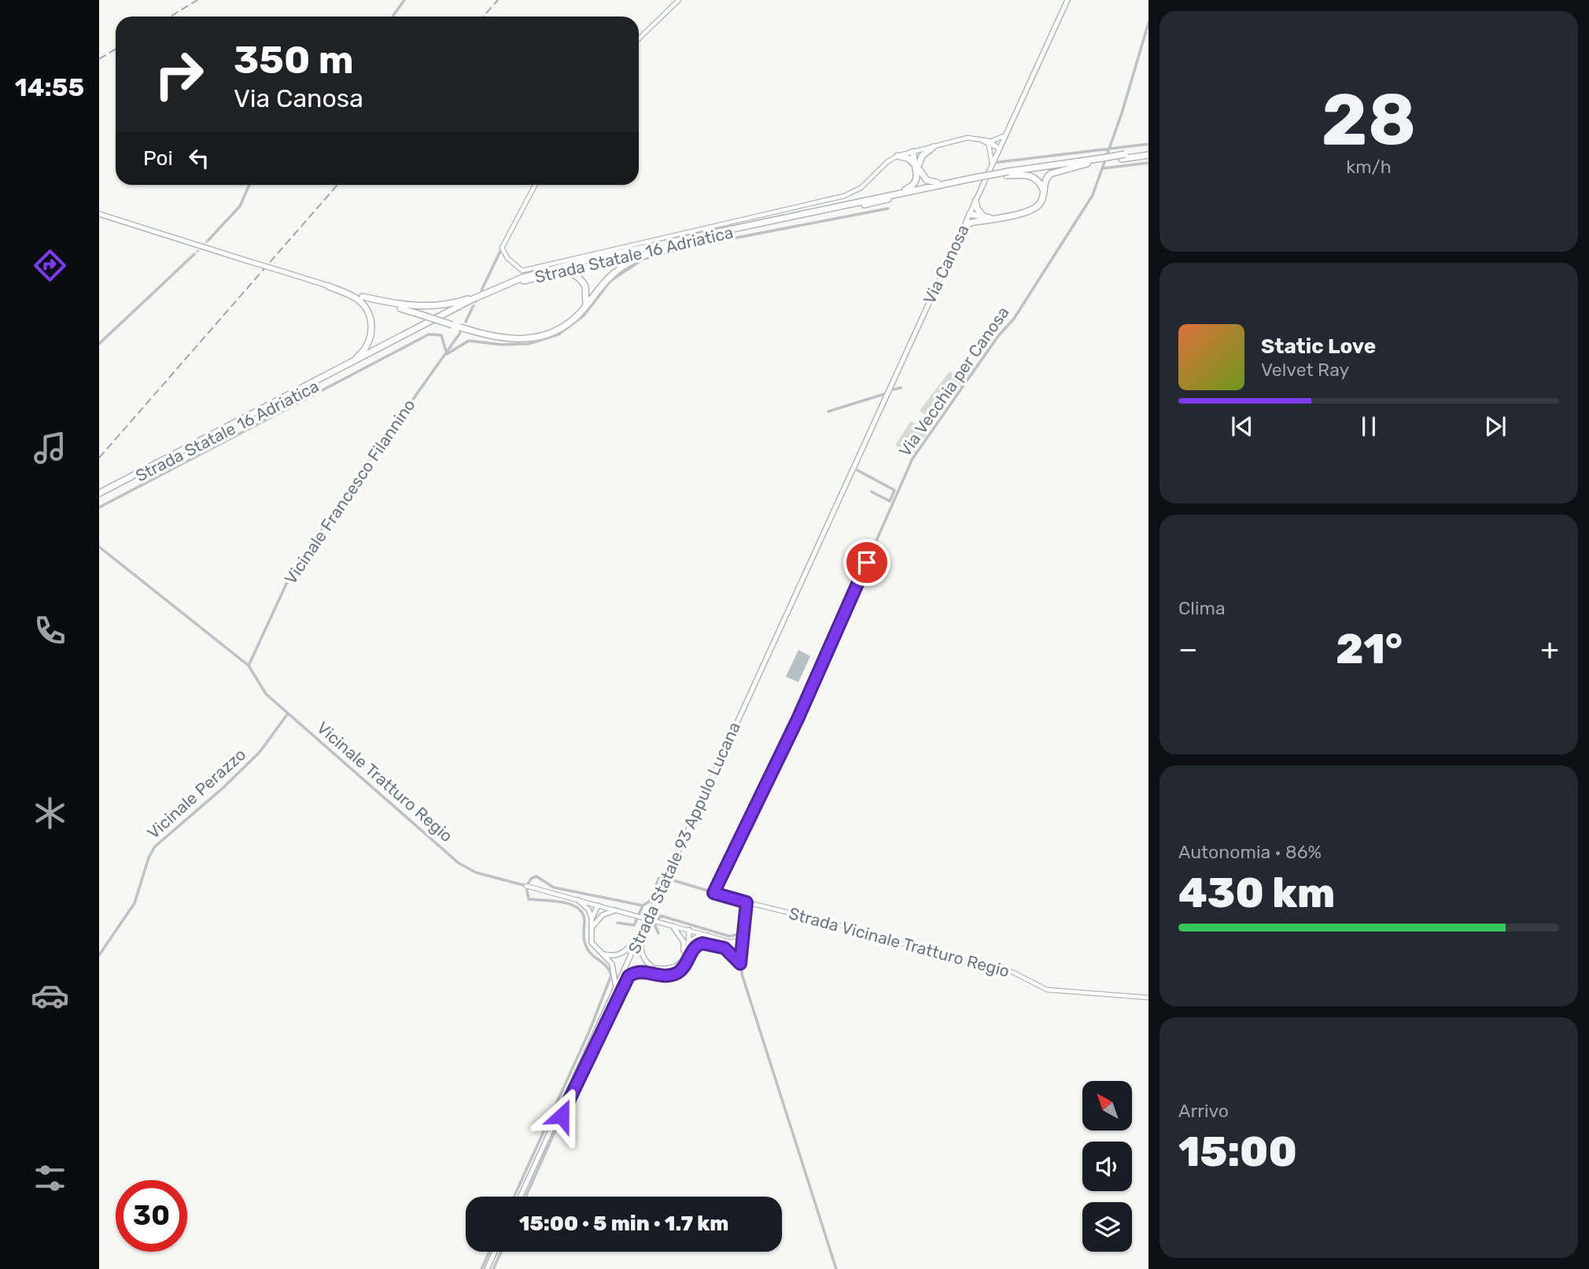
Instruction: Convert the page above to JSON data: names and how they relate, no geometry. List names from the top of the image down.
{
  "streets": {
    "highway": ["Strada Statale 16 Adriatica"],
    "main road": ["Via Canosa", "Strada Statale 93 Appulo Lucana"],
    "street": [
      "Via Vecchia per Canosa",
      "Vicinale Francesco Filannino",
      "Vicinale Tratturo Regio",
      "Vicinale Perazzo",
      "Strada Vicinale Tratturo Regio"
    ]
  },
  "crossings": [
    ["Strada Statale 16 Adriatica", "Via Vecchia per Canosa"],
    ["Via Canosa", "Strada Statale 93 Appulo Lucana"],
    ["Vicinale Francesco Filannino", "Vicinale Tratturo Regio"],
    ["Vicinale Tratturo Regio", "Vicinale Perazzo"]
  ],
  "north": "top left",
  "page": {
    "tabs": "14:55",
    "tile": [
      ["28", "km/h"],
      "Clima",
      ["Autonomia · 86%", "430 km"],
      ["Arrivo", "15:00"]
    ],
    "turn": ["350 m", "Via Canosa"],
    "then": "Poi",
    "song": ["Static Love", "Velvet Ray"],
    "heat": ["−", "21°", "+"],
    "limit": "30",
    "trip": "15:00 · 5 min · 1.7 km"
  }
}
